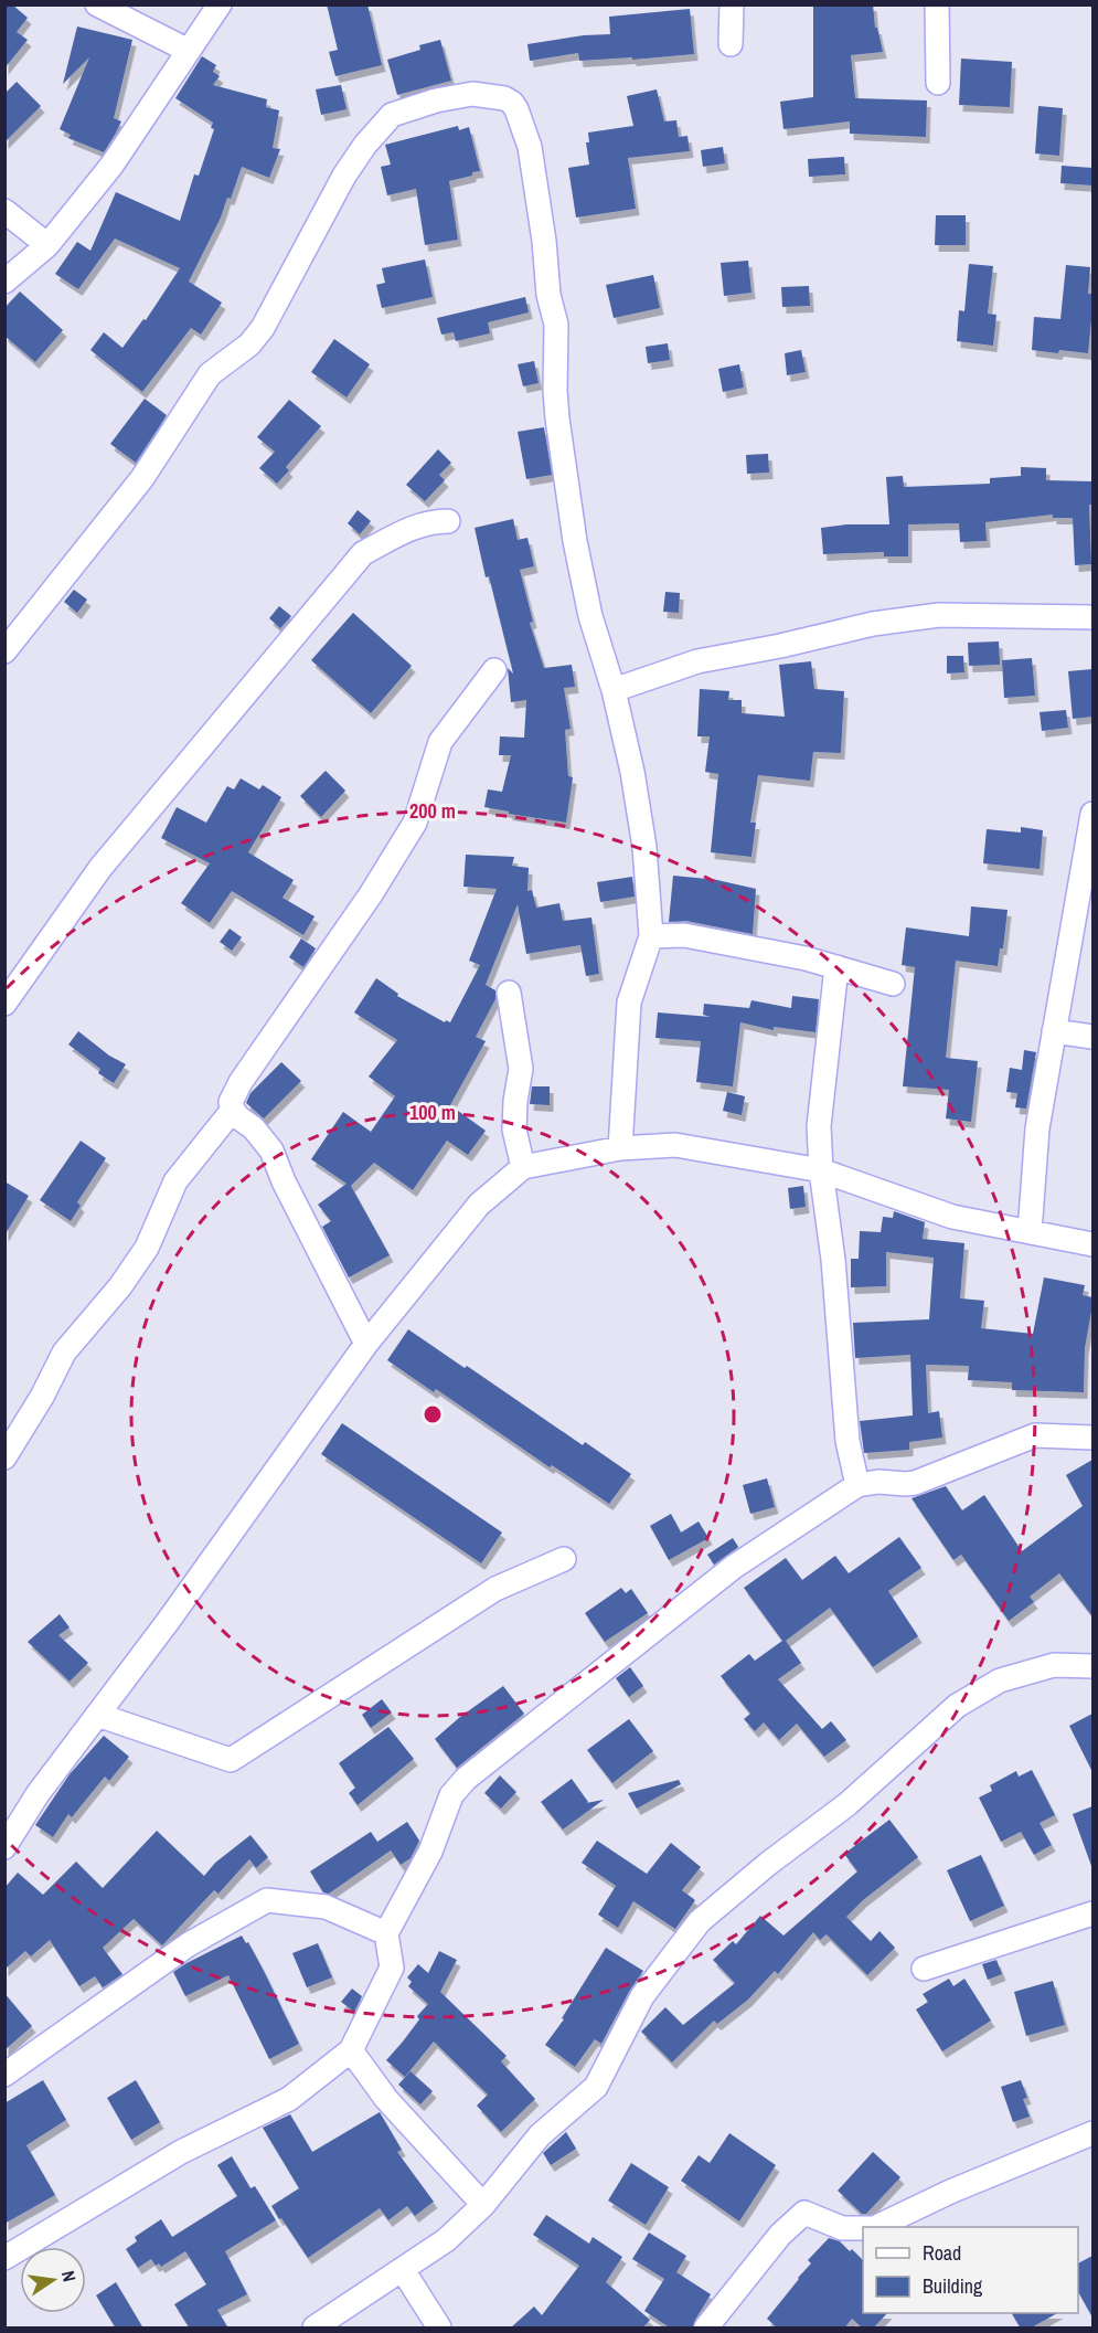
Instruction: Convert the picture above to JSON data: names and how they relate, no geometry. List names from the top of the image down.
{
  "legend": ["Road", "Building"],
  "north": "right",
  "rings": ["200 m", "100 m"]
}
